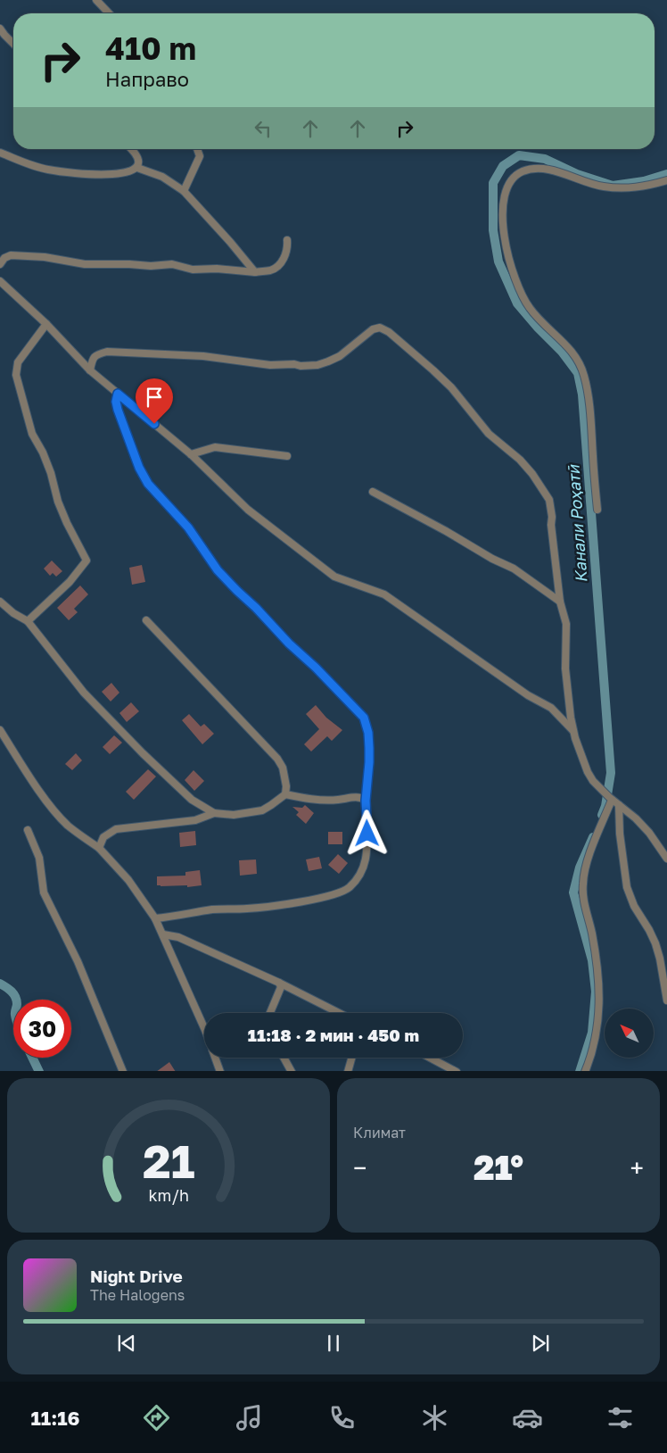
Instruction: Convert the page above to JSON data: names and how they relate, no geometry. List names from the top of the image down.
{
  "water": ["Канали Роҳатӣ"],
  "north": "top left",
  "page": {
    "turn": ["410 m", "Направо"],
    "limit": "30",
    "trip": "11:18 · 2 мин · 450 m",
    "tile": "Климат",
    "heat": ["−", "21°", "+"],
    "song": ["Night Drive", "The Halogens"],
    "tabs": "11:16",
    "gauge": ["21", "km/h"]
  }
}
